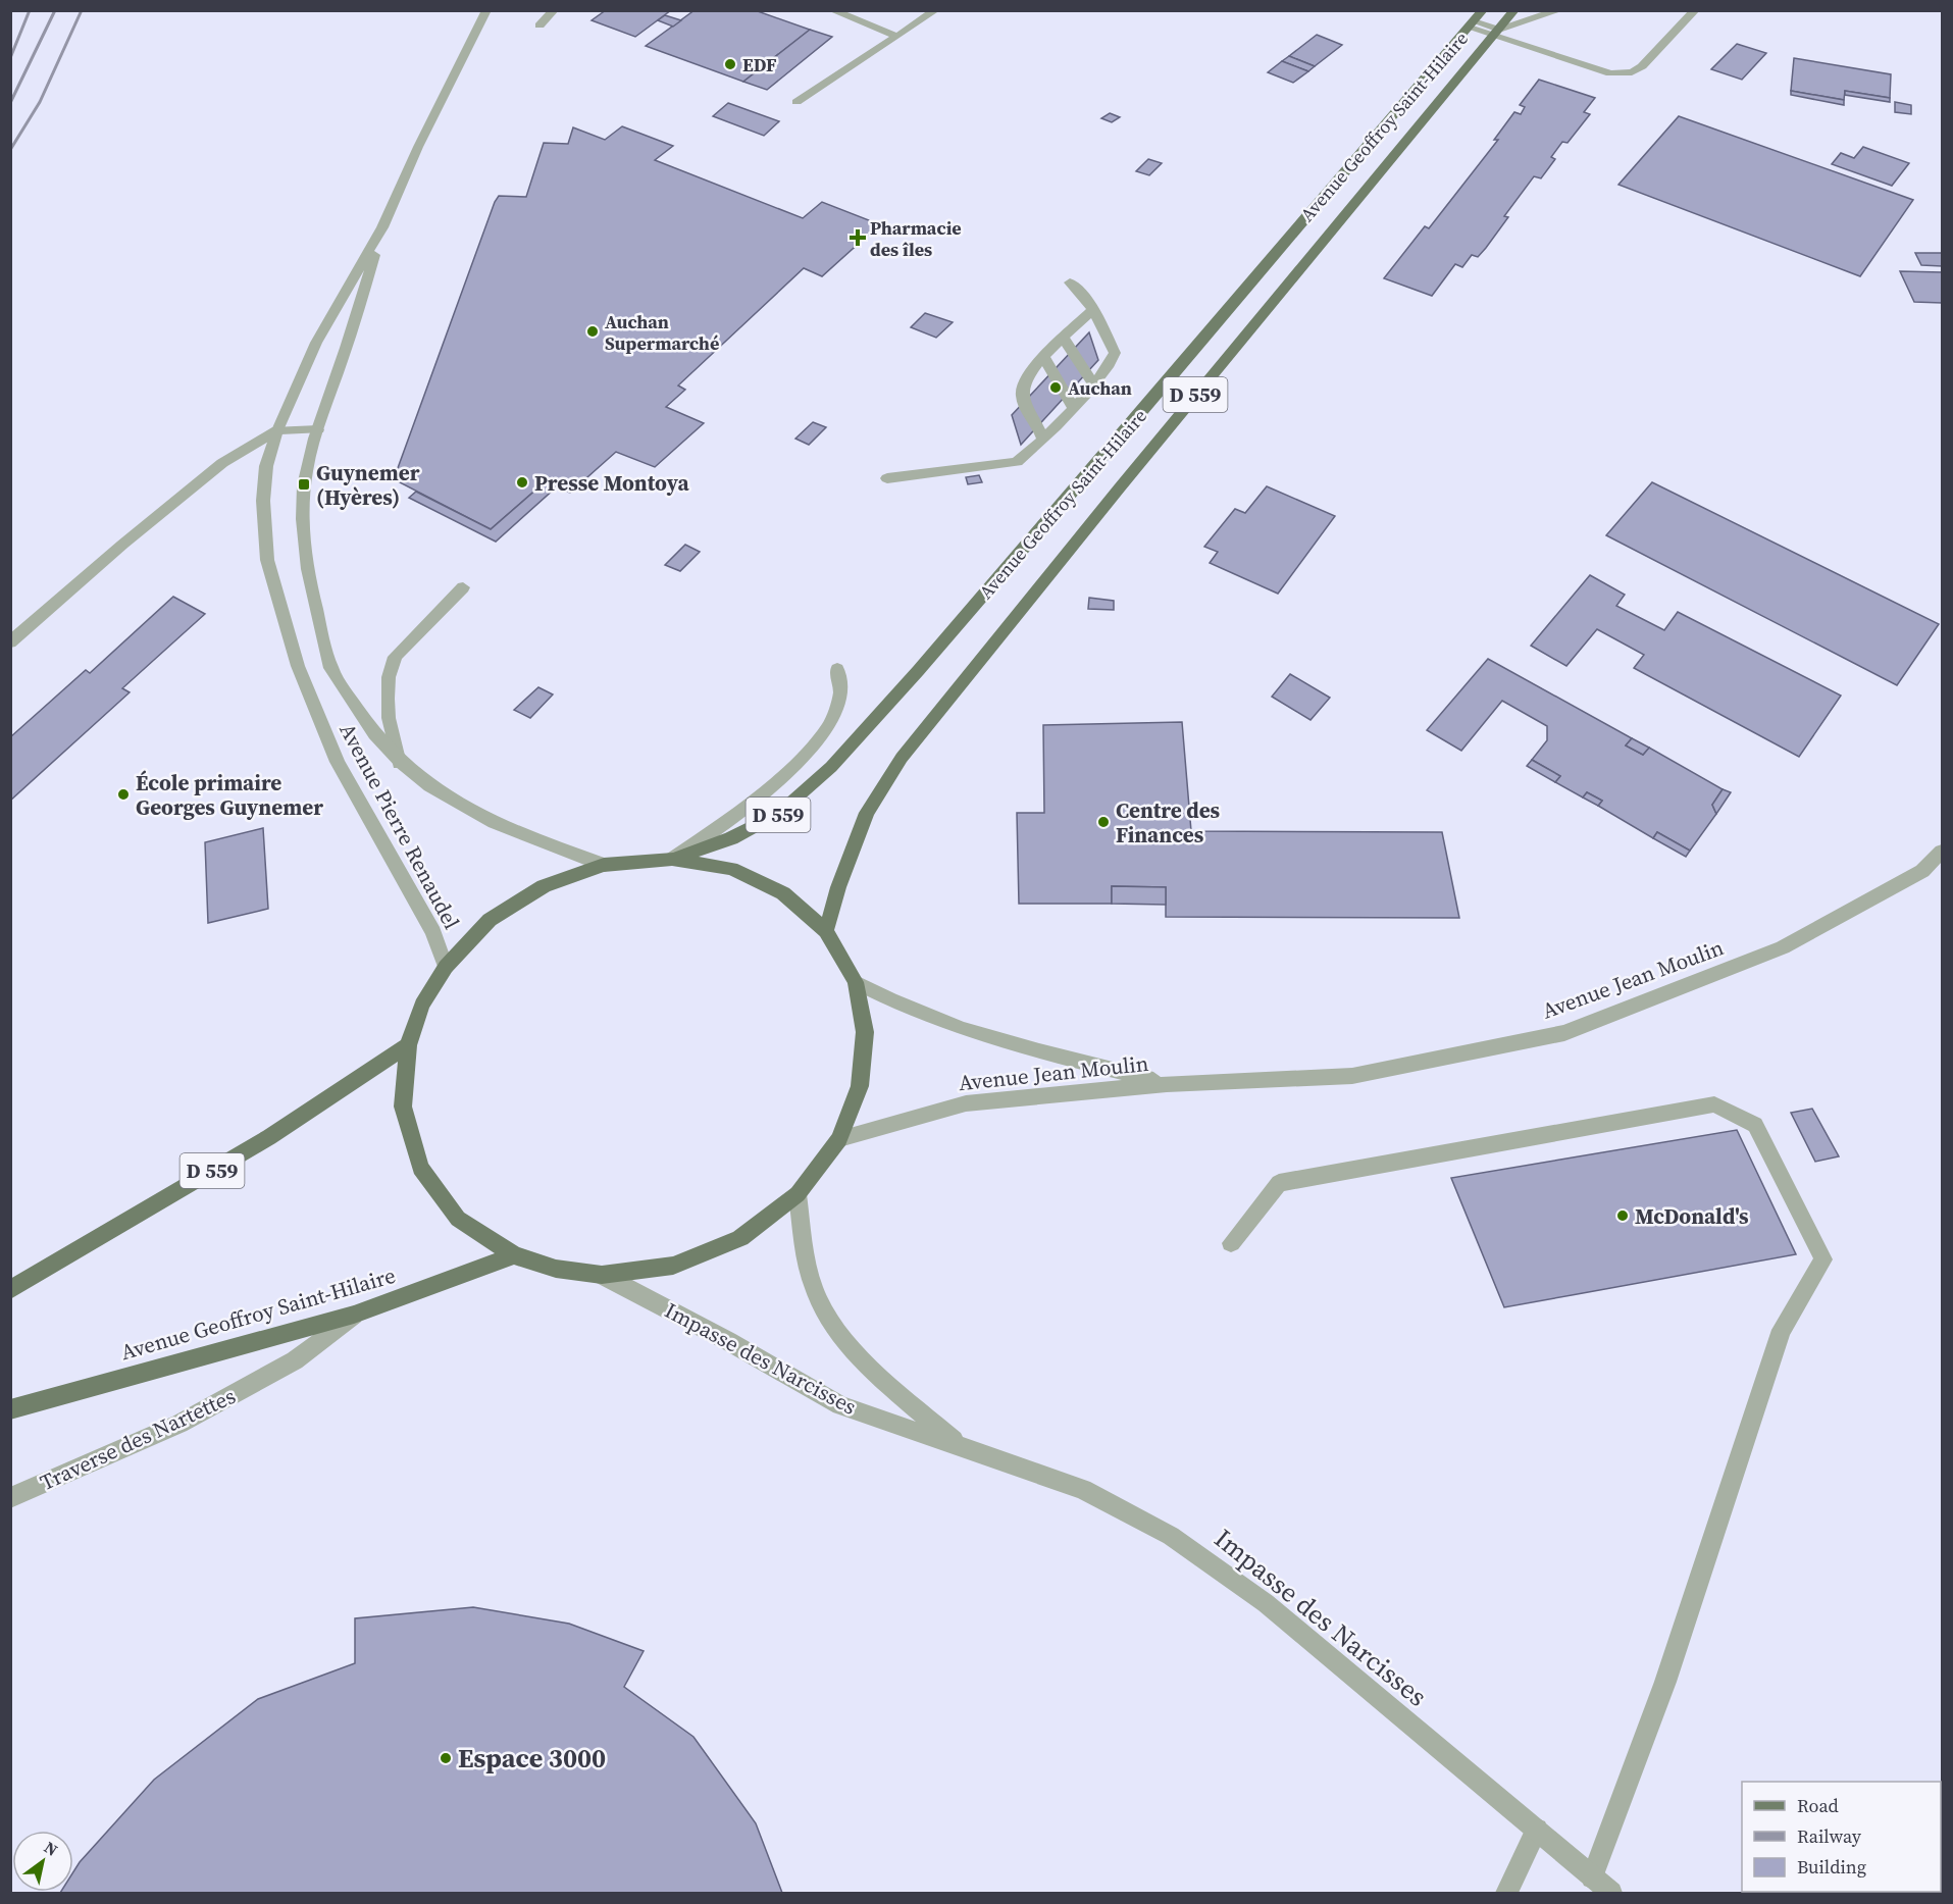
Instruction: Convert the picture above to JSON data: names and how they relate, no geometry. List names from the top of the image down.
{
  "streets": {
    "main road": ["Avenue Geoffroy Saint-Hilaire", "D 559"],
    "street": [
      "Avenue Pierre Renaudel",
      "Avenue Jean Moulin",
      "Impasse des Narcisses",
      "Traverse des Nartettes"
    ]
  },
  "crossings": [
    ["Avenue Geoffroy Saint-Hilaire", "Traverse des Nartettes"]
  ],
  "places": {
    "other": [
      "EDF",
      "Auchan Supermarché",
      "Auchan",
      "Presse Montoya",
      "École primaire Georges Guynemer",
      "Centre des Finances",
      "McDonald's",
      "Espace 3000"
    ],
    "health": ["Pharmacie des îles"],
    "transit": ["Guynemer (Hyères)"]
  },
  "legend": ["Road", "Railway", "Building"],
  "north": "top right"
}
